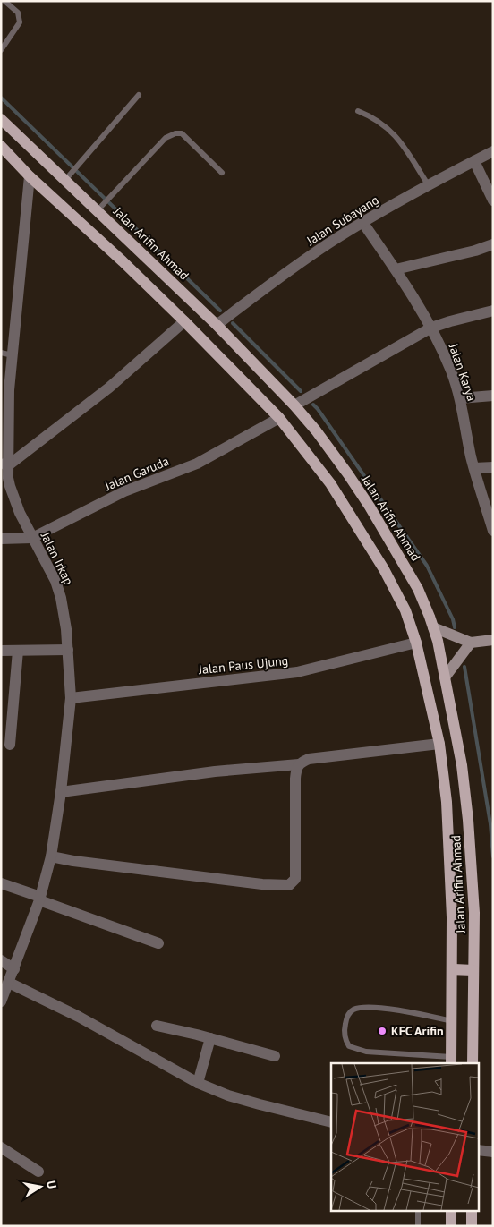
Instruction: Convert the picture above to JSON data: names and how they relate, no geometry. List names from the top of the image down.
{
  "streets": {
    "main road": ["Jalan Arifin Ahmad"],
    "street": [
      "Jalan Subayang",
      "Jalan Karya",
      "Jalan Garuda",
      "Jalan Irkap",
      "Jalan Paus Ujung"
    ]
  },
  "crossings": [
    ["Jalan Subayang", "Jalan Arifin Ahmad"],
    ["Jalan Subayang", "Jalan Karya"],
    ["Jalan Arifin Ahmad", "Jalan Garuda"],
    ["Jalan Arifin Ahmad", "Jalan Irkap"],
    ["Jalan Arifin Ahmad", "Jalan Paus Ujung"],
    ["Jalan Garuda", "Jalan Irkap"],
    ["Jalan Irkap", "Jalan Paus Ujung"]
  ],
  "places": ["KFC Arifin"],
  "north": "right"
}
